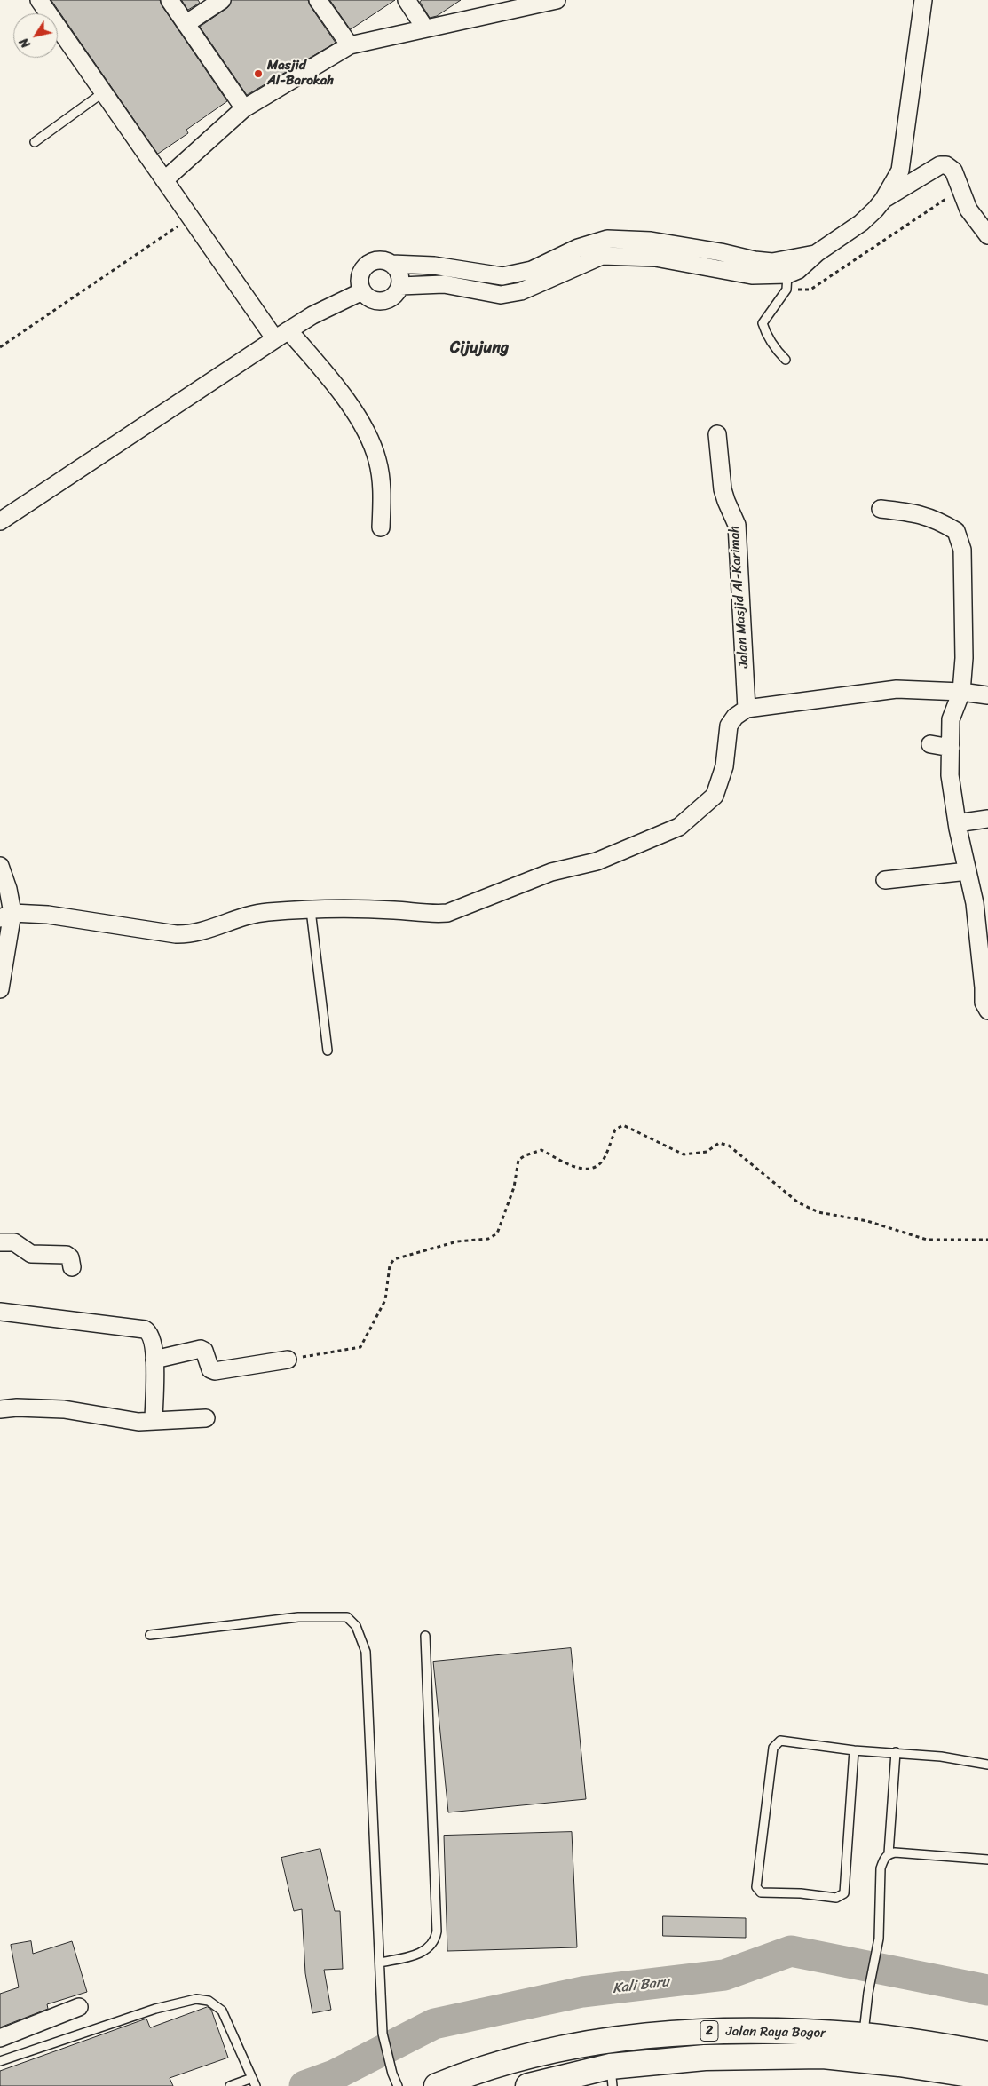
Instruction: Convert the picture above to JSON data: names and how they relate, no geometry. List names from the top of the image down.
{
  "streets": {
    "highway": ["2", "Jalan Raya Bogor"],
    "street": ["Jalan Masjid Al-Karimah"]
  },
  "districts": ["Cijujung"],
  "water": ["Kali Baru"],
  "places": ["Masjid Al-Barokah"],
  "north": "bottom left"
}
